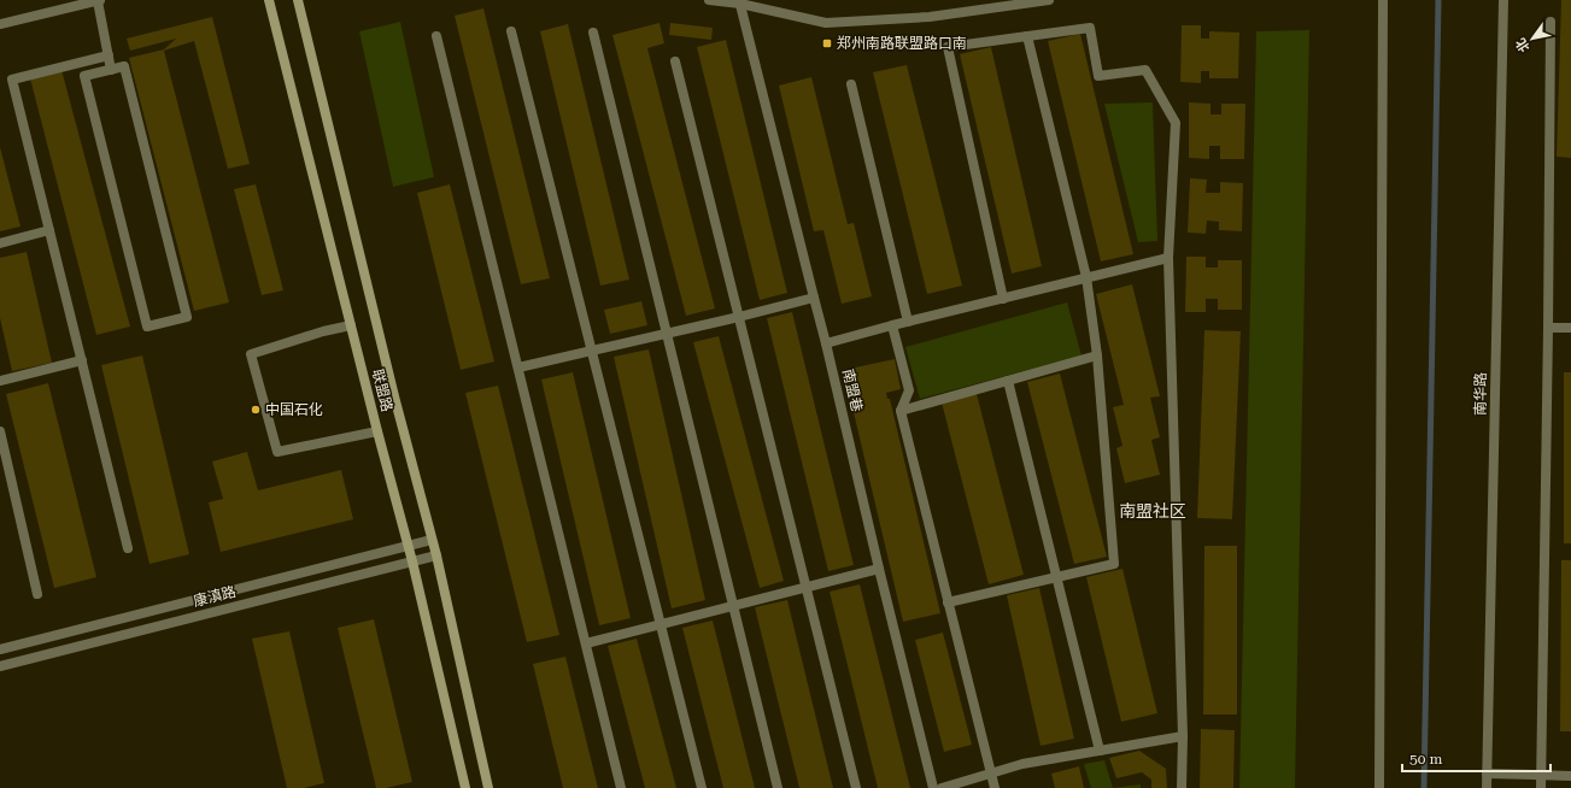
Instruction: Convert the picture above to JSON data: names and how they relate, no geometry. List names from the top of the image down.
{
  "streets": {
    "main road": ["联盟路"],
    "street": ["南盟巷", "南华路", "康滇路"]
  },
  "crossings": [
    ["联盟路", "康滇路"]
  ],
  "districts": ["南盟社区"],
  "places": {
    "transit": ["郑州南路联盟路口南"],
    "other": ["中国石化"]
  },
  "scale_bar": "50 m",
  "north": "bottom left"
}
